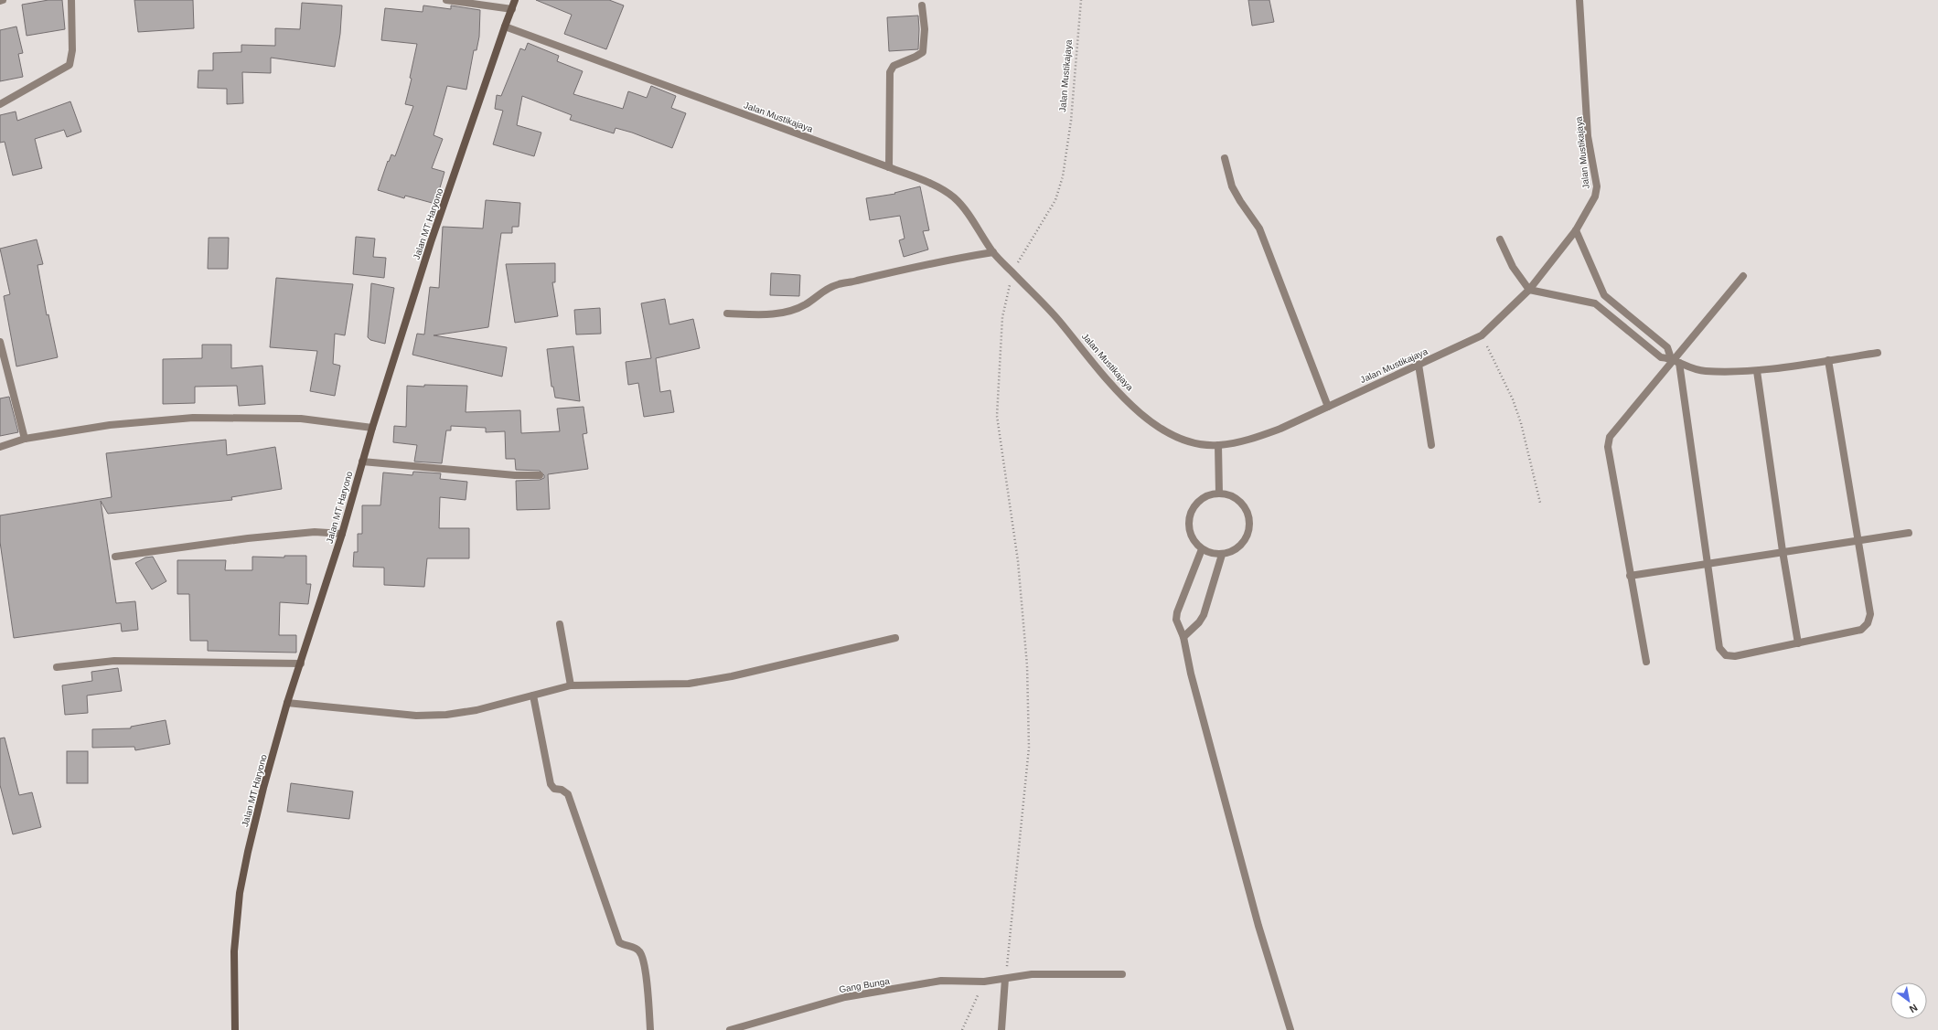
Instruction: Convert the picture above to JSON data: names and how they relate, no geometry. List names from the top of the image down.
{
  "streets": {
    "main road": ["Jalan MT Haryono"],
    "street": ["Jalan Mustikajaya", "Gang Bunga"]
  },
  "crossings": [
    ["Jalan Mustikajaya", "Jalan MT Haryono"]
  ],
  "north": "bottom right"
}
